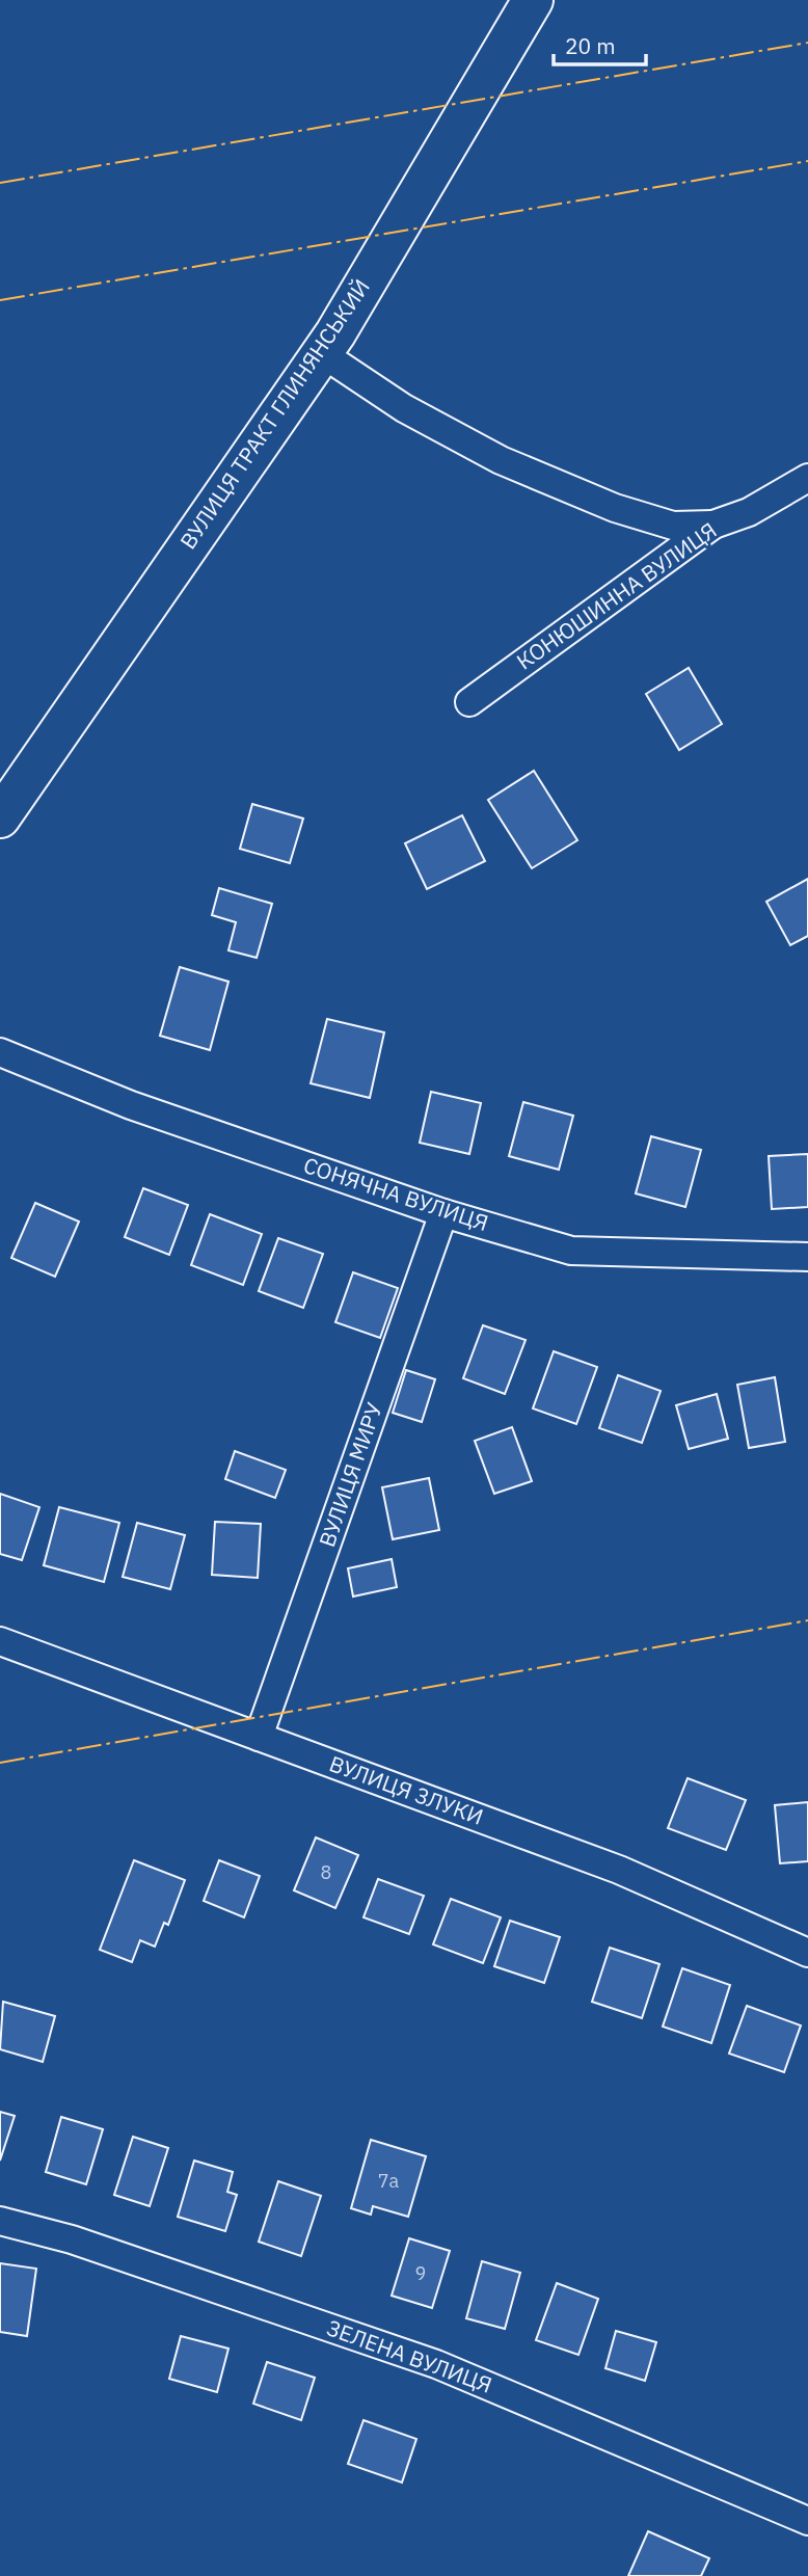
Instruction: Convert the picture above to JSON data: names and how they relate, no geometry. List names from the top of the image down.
{
  "streets": {
    "main road": ["ВУЛИЦЯ ТРАКТ ГЛИНЯНСЬКИЙ"],
    "street": [
      "КОНЮШИННА ВУЛИЦЯ",
      "СОНЯЧНА ВУЛИЦЯ",
      "ВУЛИЦЯ МИРУ",
      "ВУЛИЦЯ ЗЛУКИ",
      "ЗЕЛЕНА ВУЛИЦЯ"
    ]
  },
  "crossings": [
    ["СОНЯЧНА ВУЛИЦЯ", "ВУЛИЦЯ МИРУ"],
    ["ВУЛИЦЯ МИРУ", "ВУЛИЦЯ ЗЛУКИ"]
  ],
  "house_numbers": ["8", "7а", "9"],
  "scale_bar": "20 m"
}
